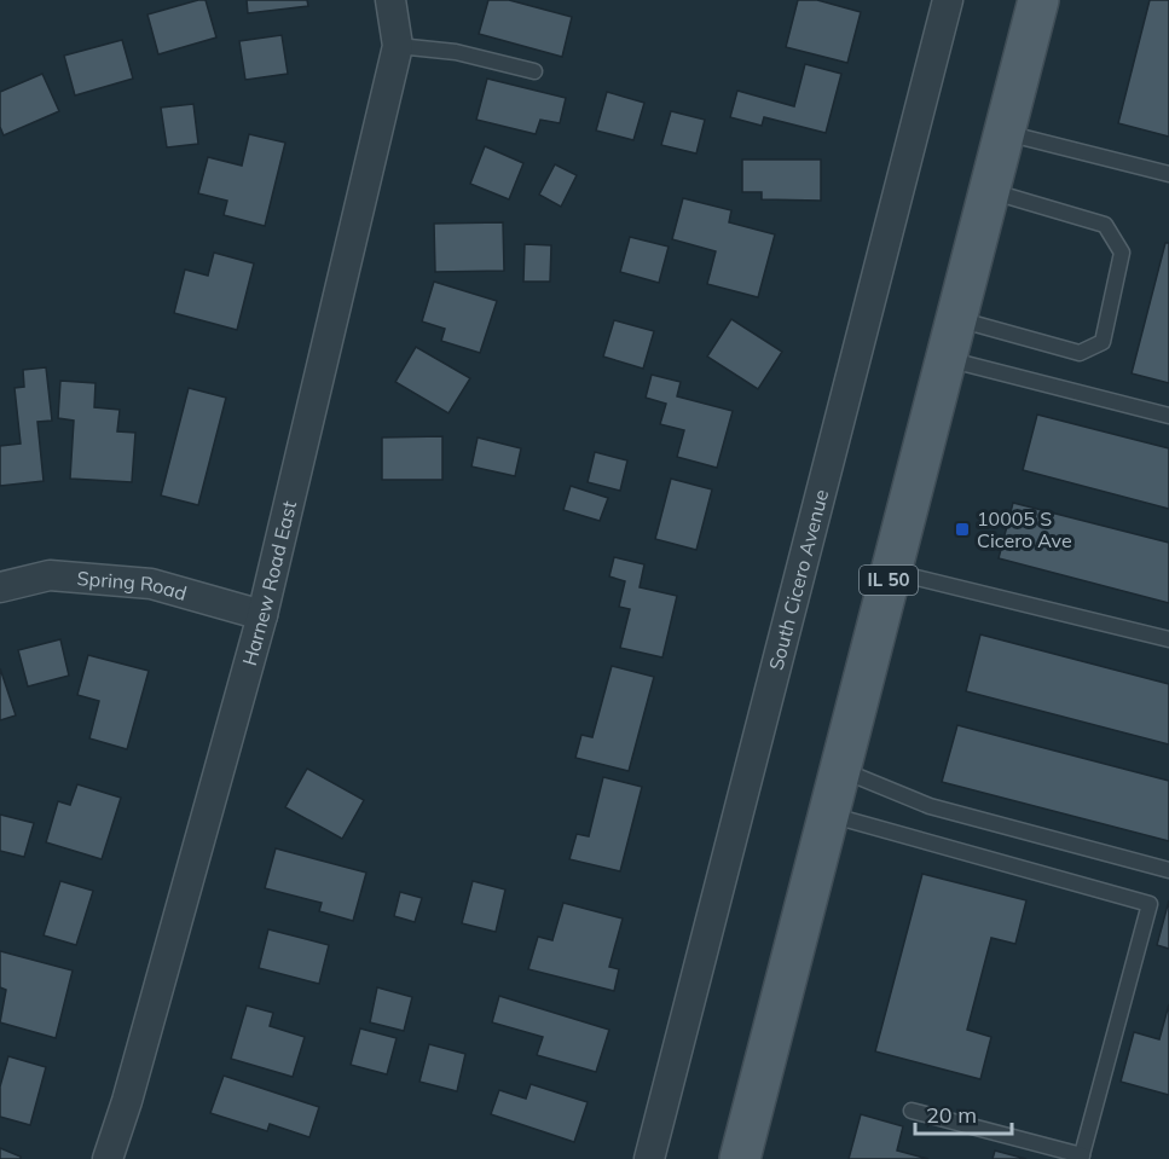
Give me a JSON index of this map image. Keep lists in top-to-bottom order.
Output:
{
  "streets": {
    "main road": ["IL 50"],
    "street": ["South Cicero Avenue", "Harnew Road East", "Spring Road"]
  },
  "crossings": [
    ["Harnew Road East", "Spring Road"]
  ],
  "places": {
    "transit": ["10005 S Cicero Ave"]
  },
  "scale_bar": "20 m"
}
